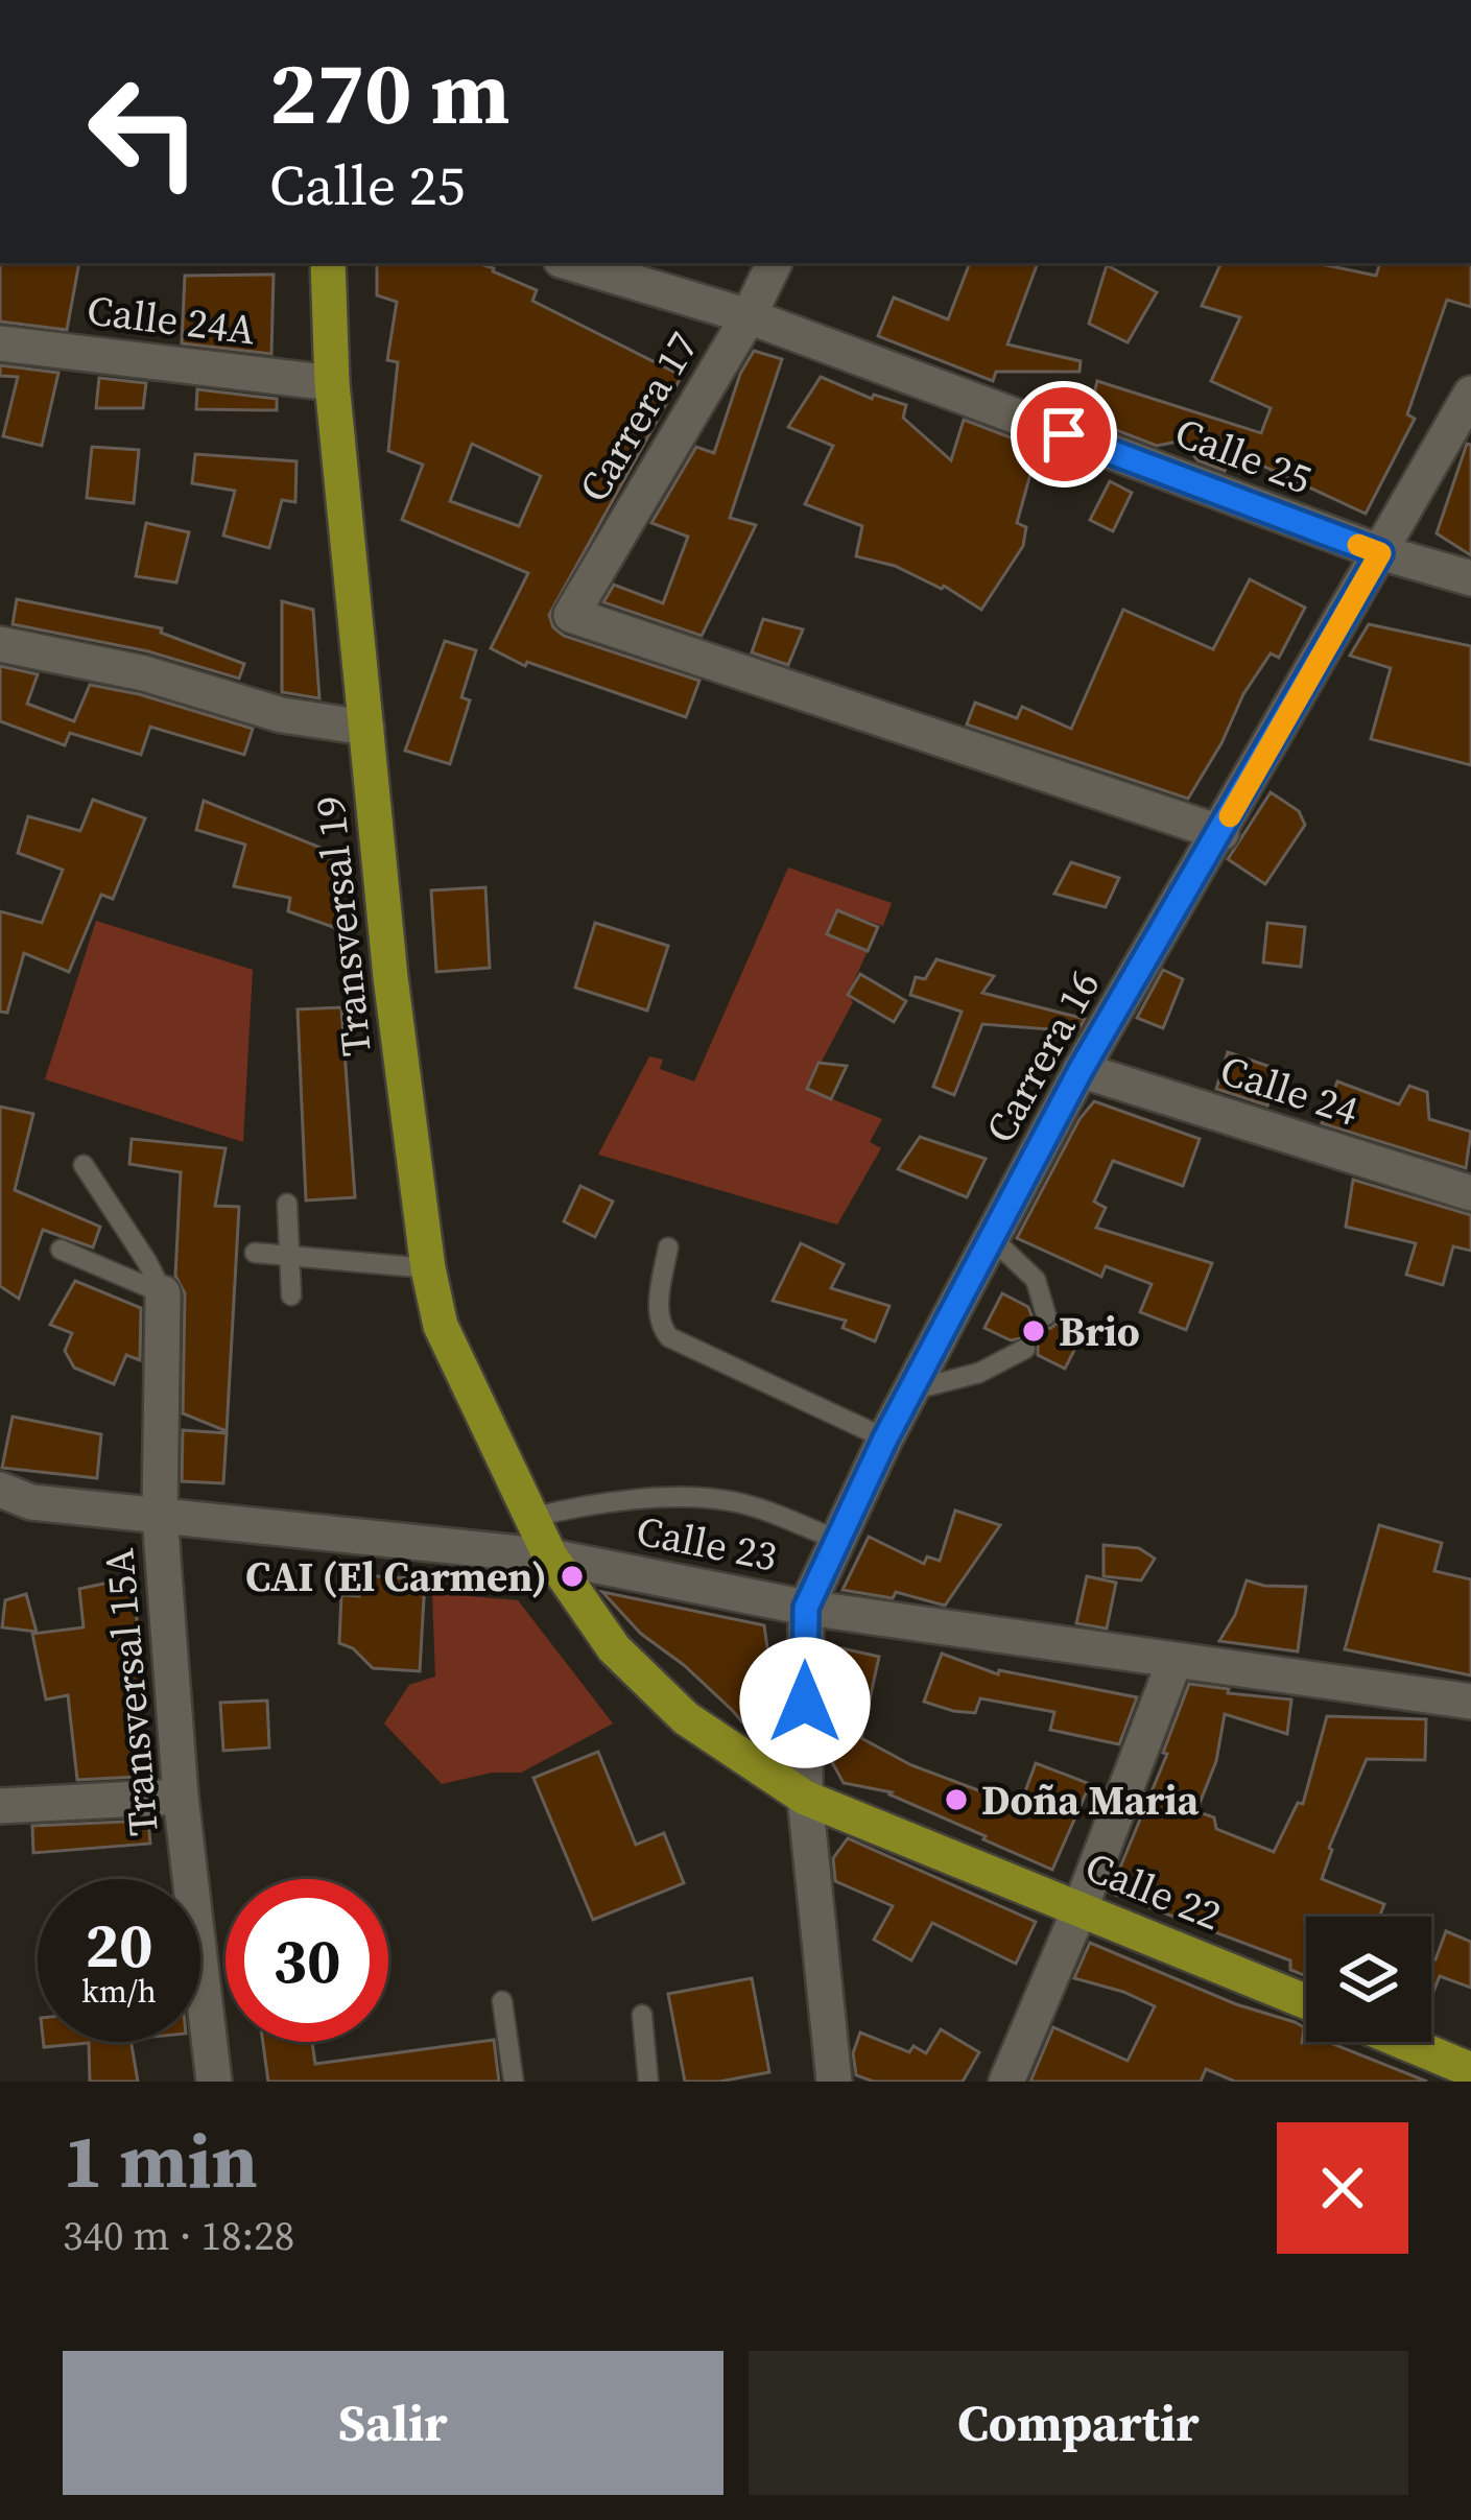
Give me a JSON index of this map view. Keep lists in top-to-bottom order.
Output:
{
  "streets": {
    "main road": ["Transversal 19", "Calle 22"],
    "street": [
      "Calle 24A",
      "Carrera 17",
      "Calle 25",
      "Carrera 16",
      "Calle 24",
      "Calle 23",
      "Transversal 15A"
    ]
  },
  "crossings": [
    ["Calle 24A", "Transversal 19"],
    ["Carrera 17", "Calle 25"],
    ["Carrera 17", "Carrera 16"],
    ["Calle 25", "Carrera 16"],
    ["Transversal 19", "Calle 23"],
    ["Transversal 19", "Calle 22"],
    ["Carrera 16", "Calle 24"],
    ["Carrera 16", "Calle 23"],
    ["Carrera 16", "Calle 22"],
    ["Calle 23", "Transversal 15A"],
    ["Calle 23", "Calle 22"]
  ],
  "places": ["Brio", "CAI (El Carmen)", "Doña Maria"],
  "page": {
    "turn": ["270 m", "Calle 25"],
    "speed": "20 km/h",
    "limit": "30",
    "heading": ["1 min", "340 m · 18:28"],
    "buttons": ["Salir", "Compartir"]
  }
}
